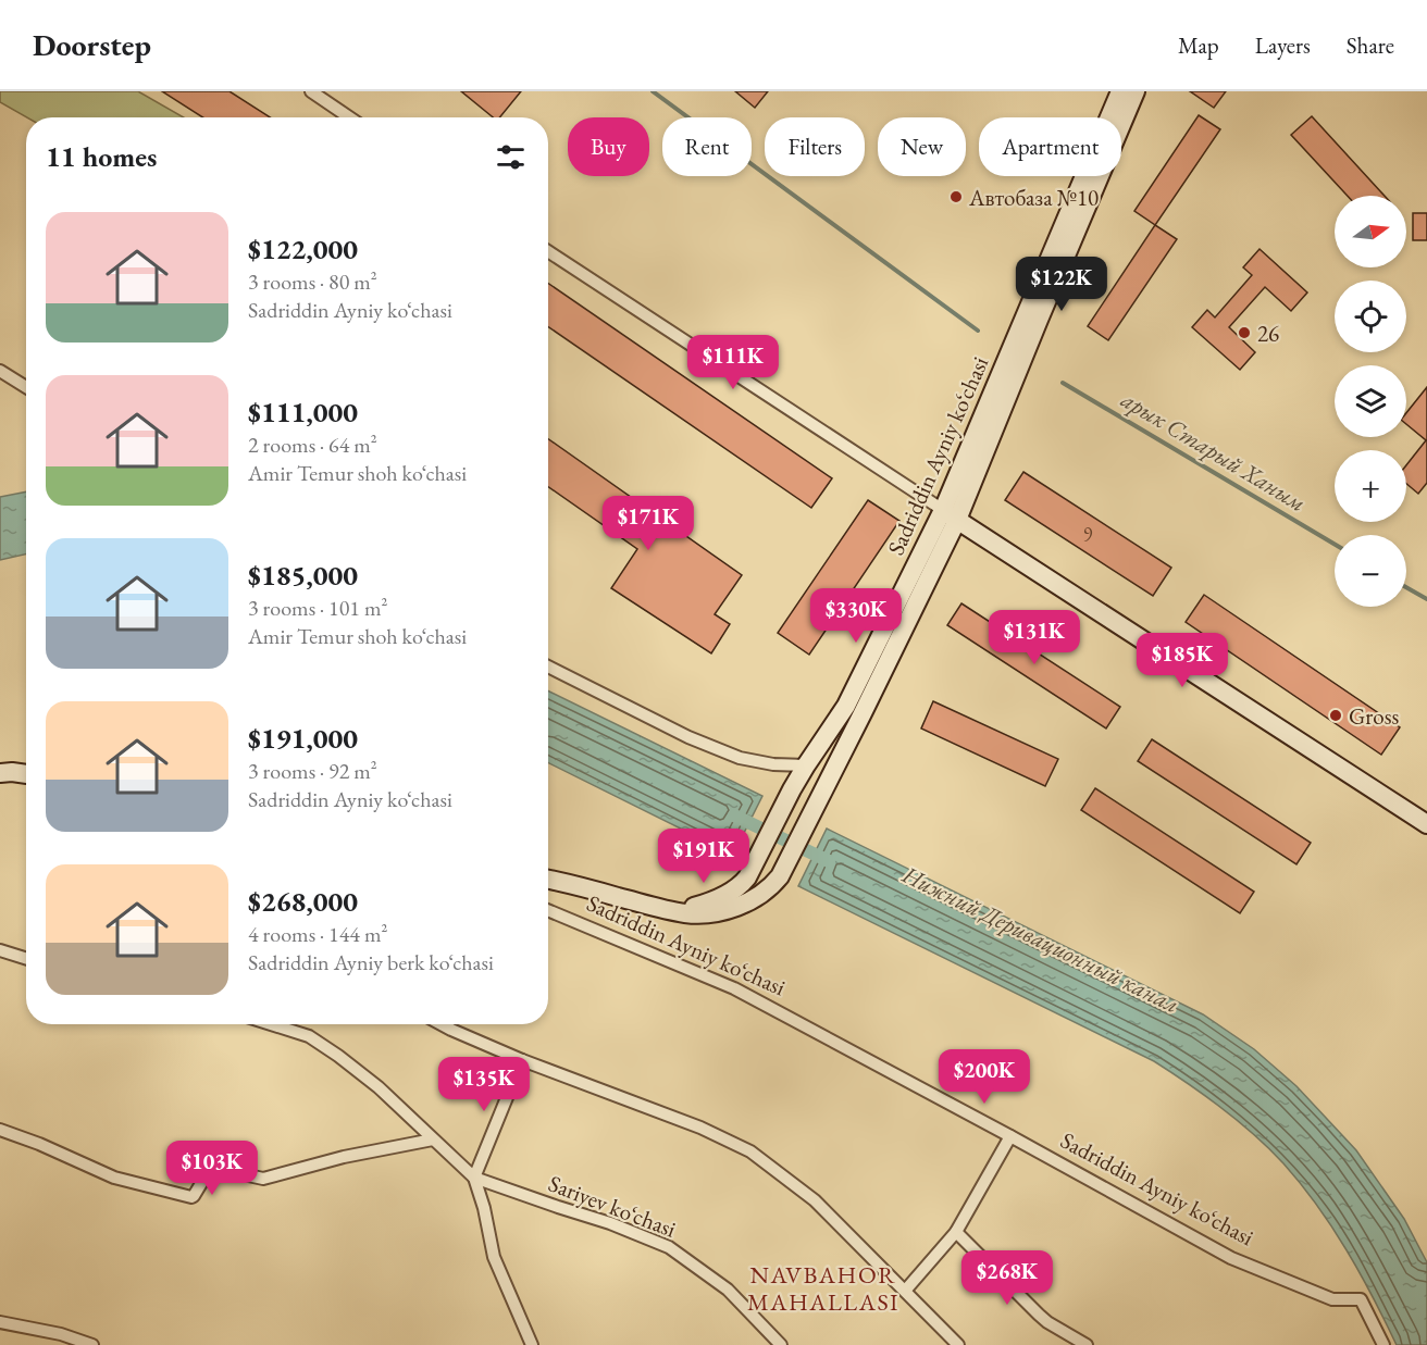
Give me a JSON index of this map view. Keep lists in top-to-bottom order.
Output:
{
  "streets": {
    "main road": ["Sadriddin Ayniy ko‘chasi"],
    "street": ["Sariyev ko‘chasi"]
  },
  "districts": ["NAVBAHOR MAHALLASI"],
  "water": ["арык Старый Ханым", "Нижний Деривационный канал"],
  "places": ["Автобаза №10", "26", "Gross"],
  "house_numbers": ["9"],
  "north": "right",
  "page": {
    "header": "Doorstep",
    "nav": ["Map", "Layers", "Share"],
    "chip": [
      "Buy",
      "Rent",
      "Filters",
      "New",
      "Apartment"
    ],
    "heading": "11 homes",
    "map_buttons": ["+", "−"],
    "list": [
      {
        "name": "$122,000",
        "note": "3 rooms · 80 m² · Sadriddin Ayniy ko‘chasi"
      },
      {
        "name": "$111,000",
        "note": "2 rooms · 64 m² · Amir Temur shoh ko‘chasi"
      },
      {
        "name": "$185,000",
        "note": "3 rooms · 101 m² · Amir Temur shoh ko‘chasi"
      },
      {
        "name": "$191,000",
        "note": "3 rooms · 92 m² · Sadriddin Ayniy ko‘chasi"
      },
      {
        "name": "$268,000",
        "note": "4 rooms · 144 m² · Sadriddin Ayniy berk ko‘chasi"
      }
    ],
    "price": [
      "$122K",
      "$111K",
      "$171K",
      "$330K",
      "$131K",
      "$185K",
      "$191K",
      "$200K",
      "$135K",
      "$103K",
      "$268K"
    ]
  }
}
